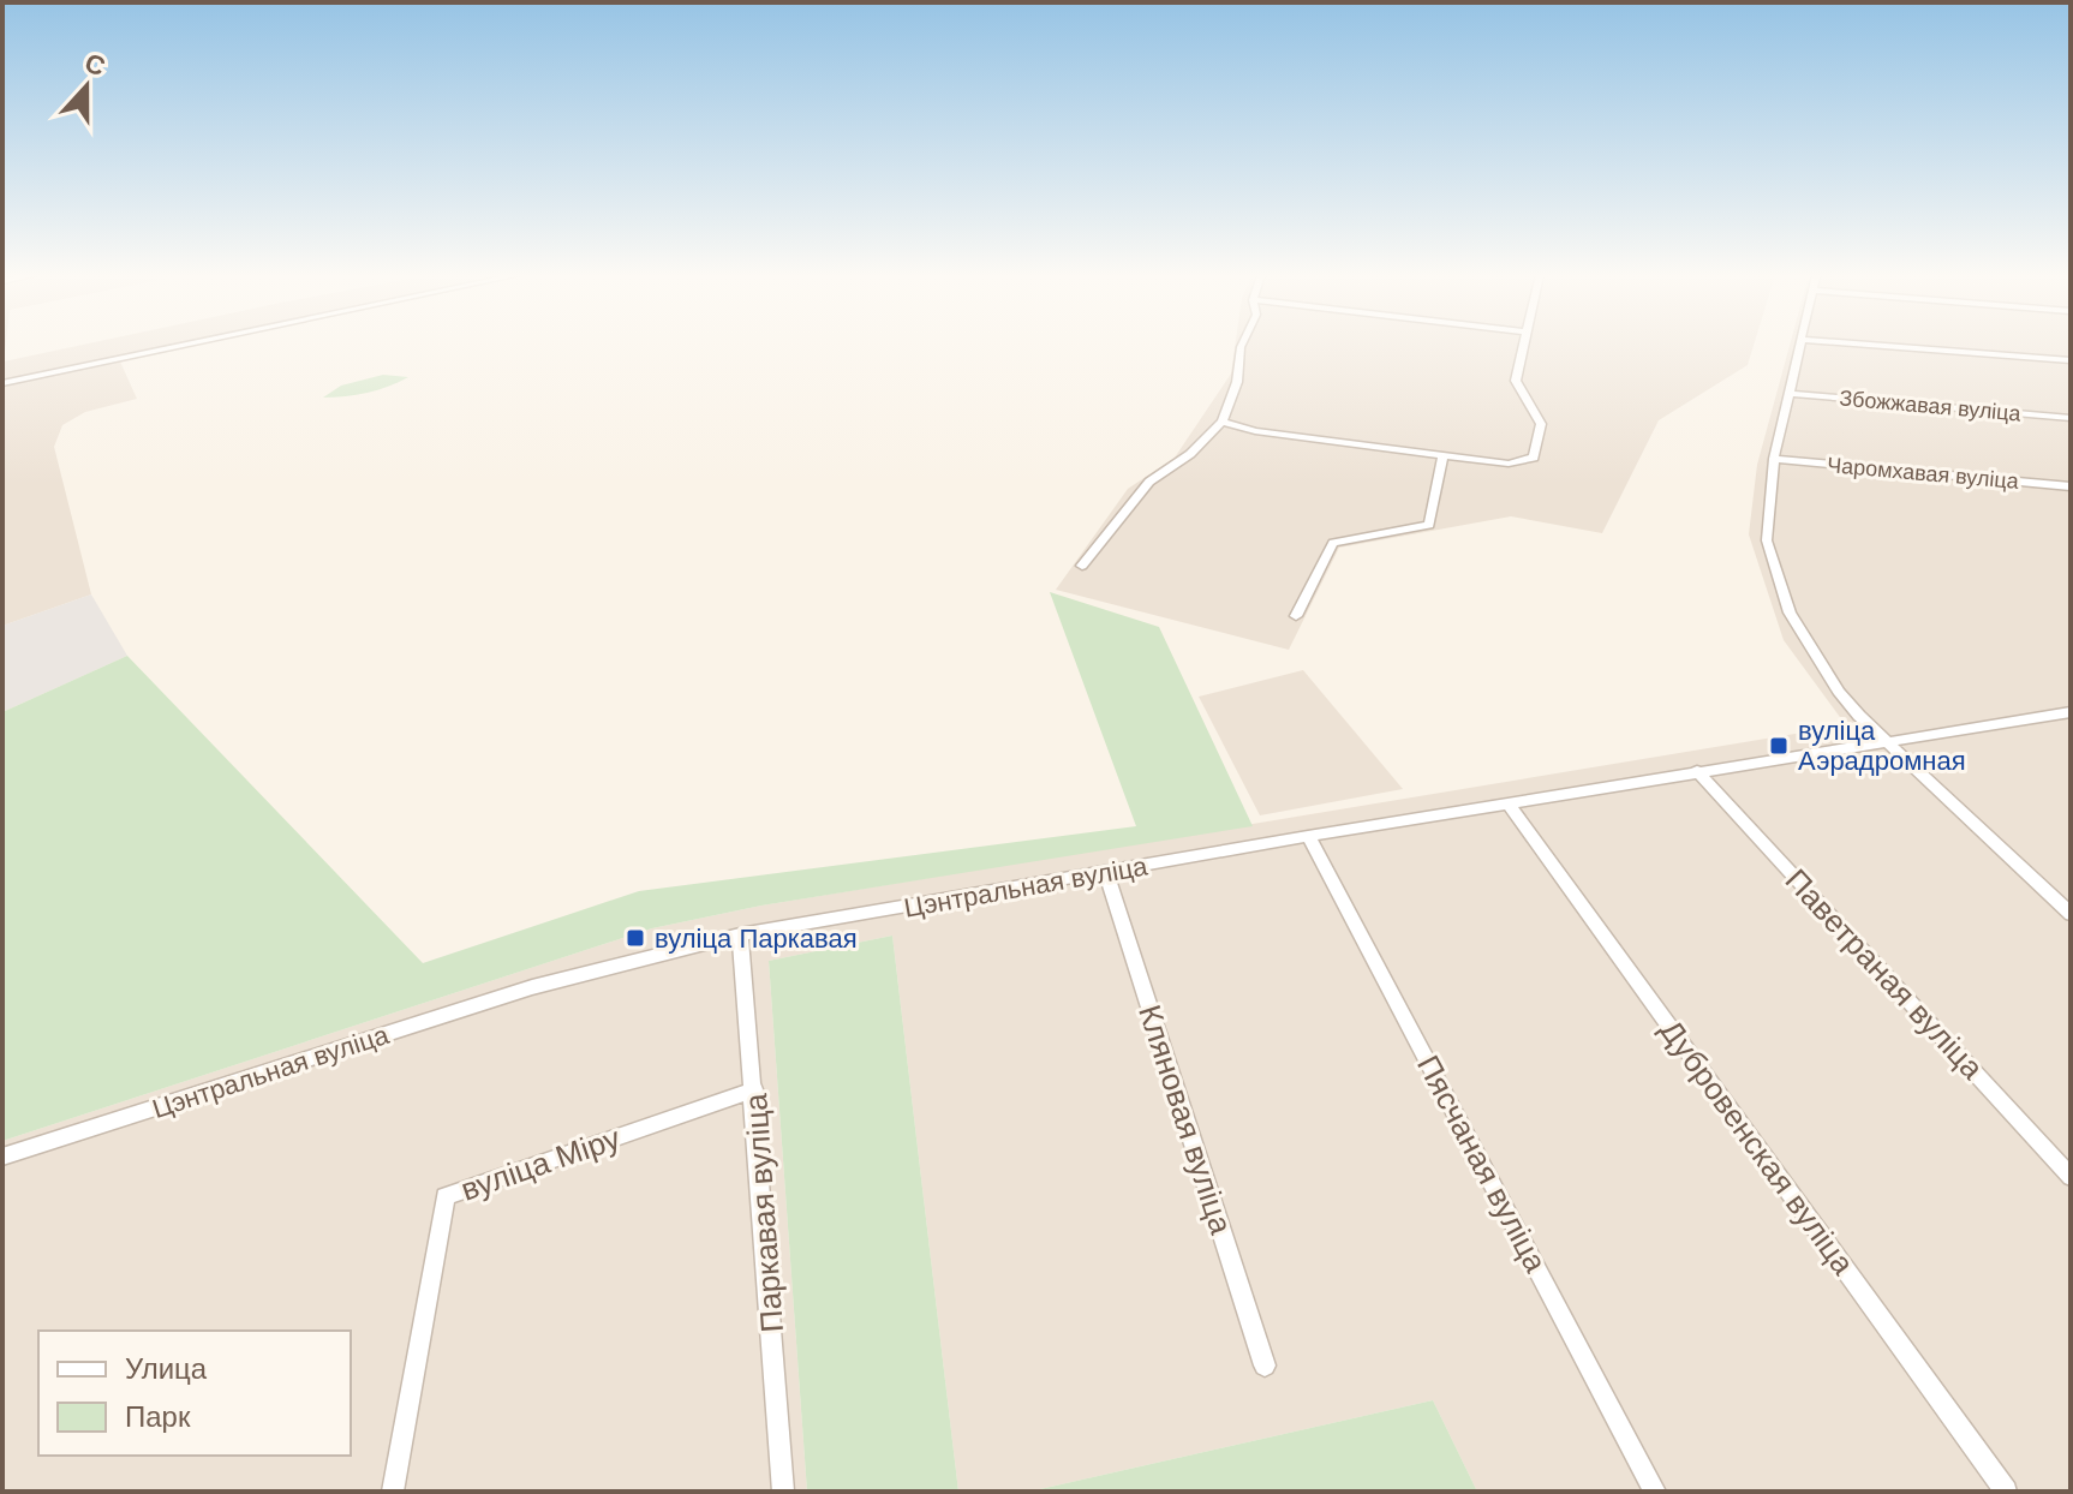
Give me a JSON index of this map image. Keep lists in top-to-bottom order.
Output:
{
  "streets": {
    "street": [
      "Збожжавая вуліца",
      "Чаромхавая вуліца",
      "Цэнтральная вуліца",
      "Паветраная вуліца",
      "Кляновая вуліца",
      "Дубровенская вуліца",
      "вуліца Міру",
      "Пясчаная вуліца",
      "Паркавая вуліца"
    ]
  },
  "crossings": [
    ["Цэнтральная вуліца", "Паветраная вуліца"],
    ["Цэнтральная вуліца", "Кляновая вуліца"],
    ["Цэнтральная вуліца", "Дубровенская вуліца"],
    ["Цэнтральная вуліца", "Пясчаная вуліца"],
    ["Цэнтральная вуліца", "Паркавая вуліца"],
    ["вуліца Міру", "Паркавая вуліца"]
  ],
  "places": {
    "transit": ["вуліца Аэрадромная", "вуліца Паркавая"]
  },
  "legend": ["Улица", "Парк"],
  "north": "top"
}
